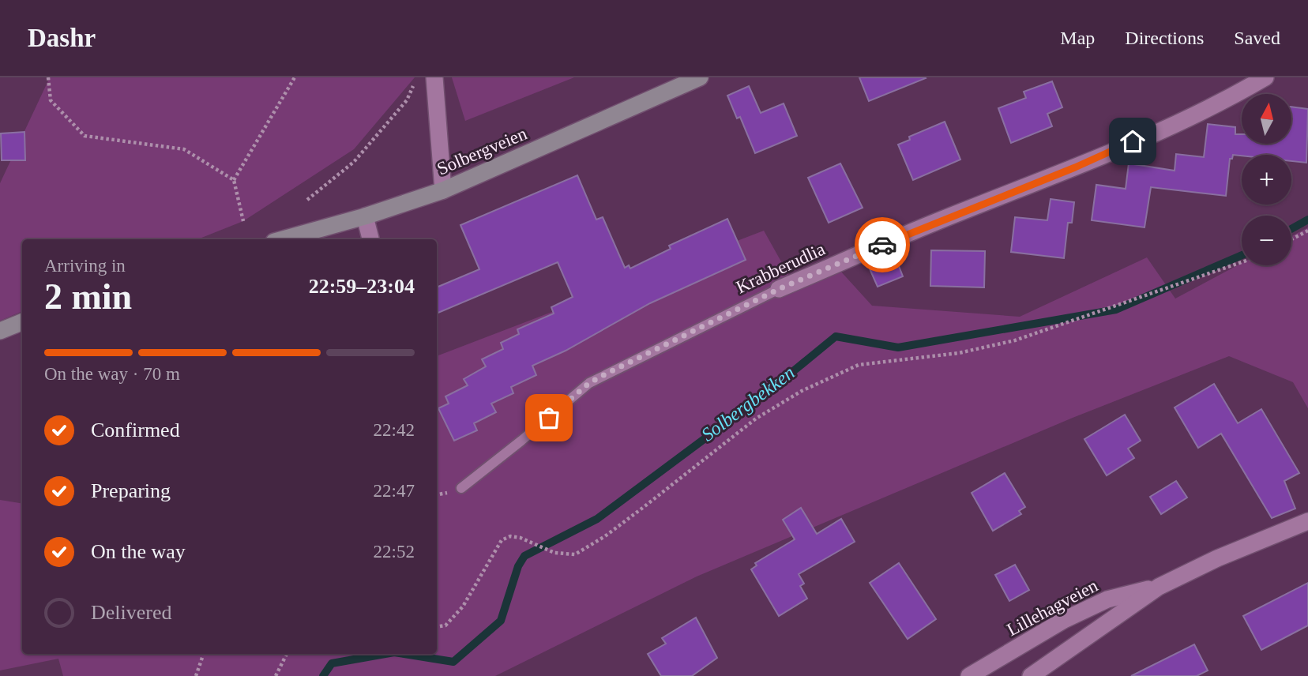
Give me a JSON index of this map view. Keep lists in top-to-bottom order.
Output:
{
  "streets": {
    "street": ["Solbergveien", "Krabberudlia", "Lillehagveien"]
  },
  "water": ["Solbergbekken"],
  "north": "top",
  "page": {
    "header": "Dashr",
    "nav": ["Map", "Directions", "Saved"],
    "map_buttons": ["+", "−"],
    "heading": ["2 min", "Arriving in", "22:59–23:04"],
    "bar": "On the way · 70 m",
    "list": [
      ["Confirmed", "22:42"],
      ["Preparing", "22:47"],
      ["On the way", "22:52"],
      "Delivered"
    ]
  }
}
